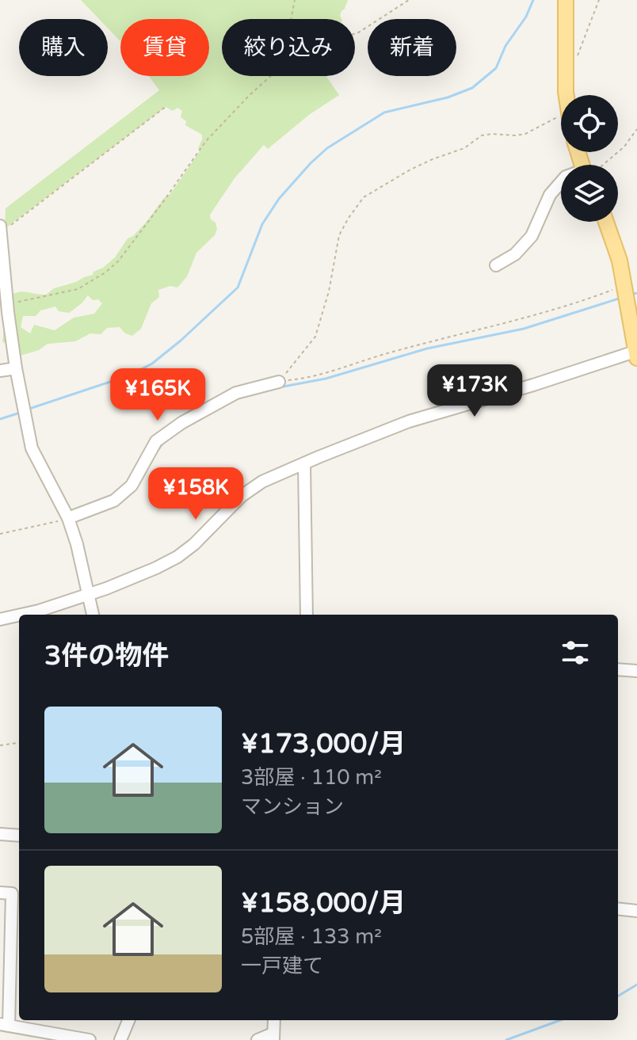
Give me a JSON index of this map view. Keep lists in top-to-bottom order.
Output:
{
  "page": {
    "chip": [
      "購入",
      "賃貸",
      "絞り込み",
      "新着"
    ],
    "price": ["¥173K", "¥165K", "¥158K"],
    "heading": "3件の物件",
    "list": [
      {
        "name": "¥173,000/月",
        "note": "3部屋 · 110 m² · マンション"
      },
      {
        "name": "¥158,000/月",
        "note": "5部屋 · 133 m² · 一戸建て"
      }
    ]
  }
}
